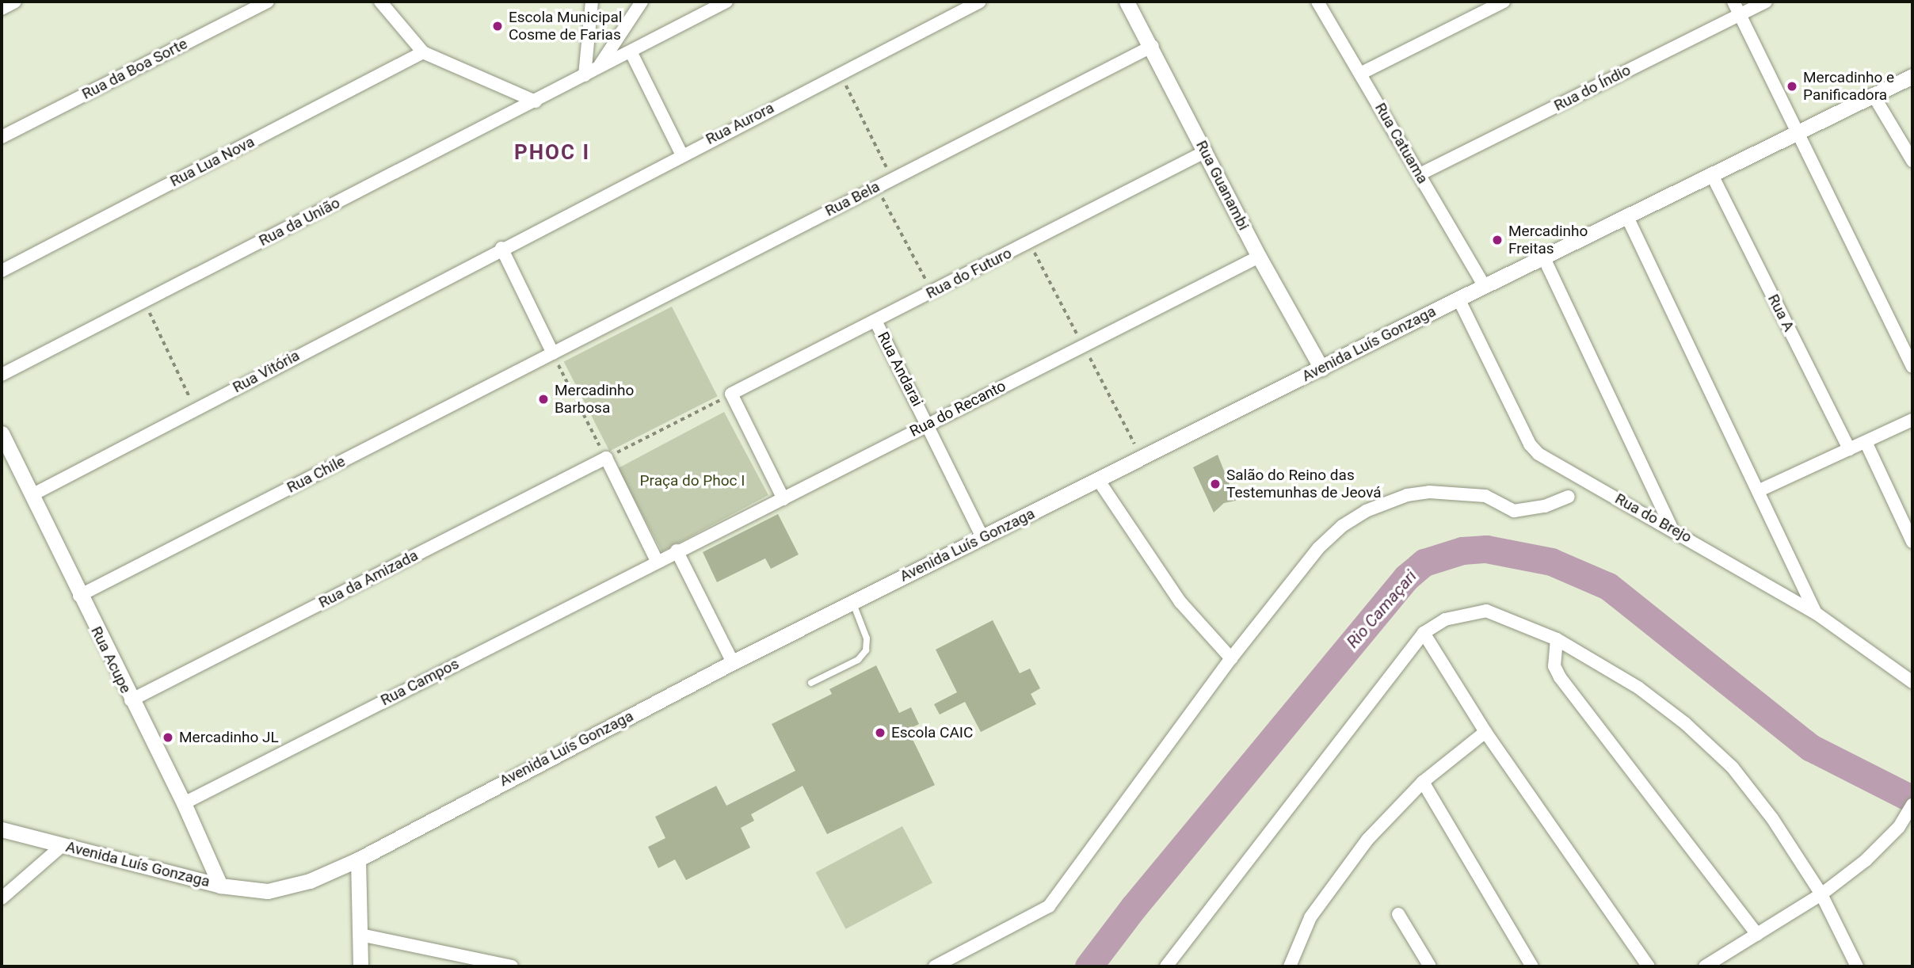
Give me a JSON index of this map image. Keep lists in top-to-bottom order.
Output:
{
  "streets": {
    "street": [
      "Rua da Boa Sorte",
      "Rua do Índio",
      "Rua Aurora",
      "Rua Catuama",
      "Rua Lua Nova",
      "Rua Guanambi",
      "Rua Bela",
      "Rua da União",
      "Rua do Futuro",
      "Rua A",
      "Avenida Luís Gonzaga",
      "Rua Andarai",
      "Rua Vitória",
      "Rua do Recanto",
      "Rua Chile",
      "Rua do Brejo",
      "Rua da Amizada",
      "Rua Acupe",
      "Rua Campos"
    ]
  },
  "crossings": [
    ["Rua do Índio", "Rua Catuama"],
    ["Rua Aurora", "Rua Vitória"],
    ["Rua Catuama", "Avenida Luís Gonzaga"],
    ["Rua Guanambi", "Rua Bela"],
    ["Rua Guanambi", "Rua do Futuro"],
    ["Rua Guanambi", "Avenida Luís Gonzaga"],
    ["Rua Guanambi", "Rua do Recanto"],
    ["Rua Bela", "Rua Chile"],
    ["Rua do Futuro", "Rua Andarai"],
    ["Rua A", "Avenida Luís Gonzaga"],
    ["Avenida Luís Gonzaga", "Rua Andarai"],
    ["Avenida Luís Gonzaga", "Rua do Brejo"],
    ["Avenida Luís Gonzaga", "Rua Acupe"],
    ["Rua Andarai", "Rua do Recanto"],
    ["Rua Vitória", "Rua Acupe"],
    ["Rua do Recanto", "Rua Campos"],
    ["Rua Chile", "Rua Acupe"],
    ["Rua da Amizada", "Rua Acupe"],
    ["Rua Acupe", "Rua Campos"]
  ],
  "districts": ["PHOC I"],
  "water": ["Rio Camaçari"],
  "parks": ["Praça do Phoc I"],
  "places": [
    "Escola Municipal Cosme de Farias",
    "Mercadinho e Panificadora",
    "Mercadinho Freitas",
    "Mercadinho Barbosa",
    "Salão do Reino das Testemunhas de Jeová",
    "Escola CAIC",
    "Mercadinho JL"
  ]
}
